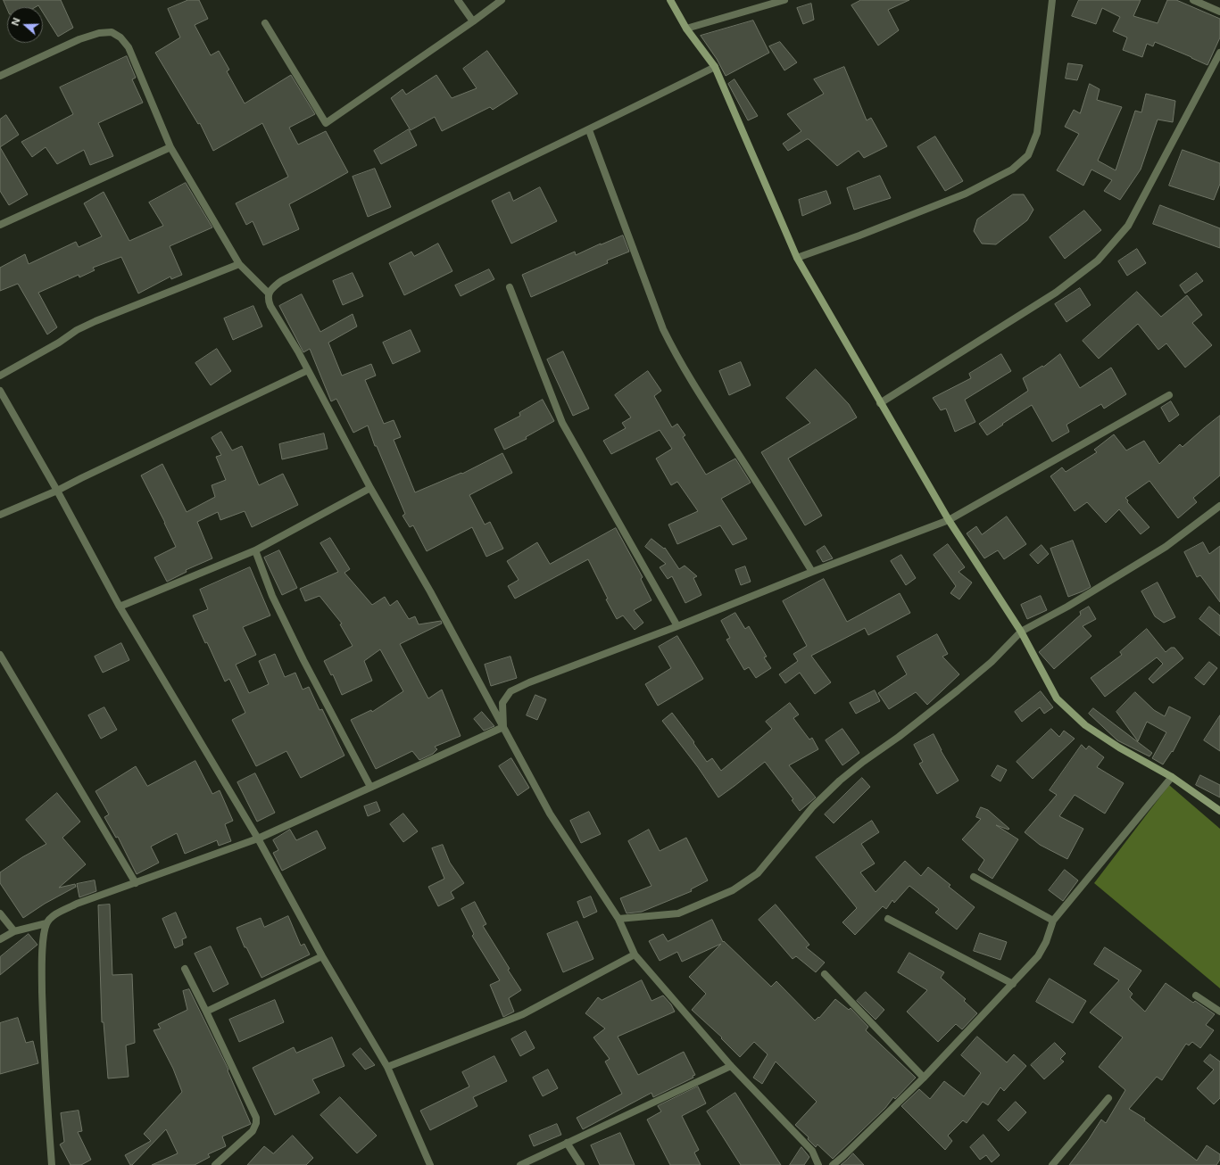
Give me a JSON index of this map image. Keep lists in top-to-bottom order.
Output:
{
  "north": "left"
}
